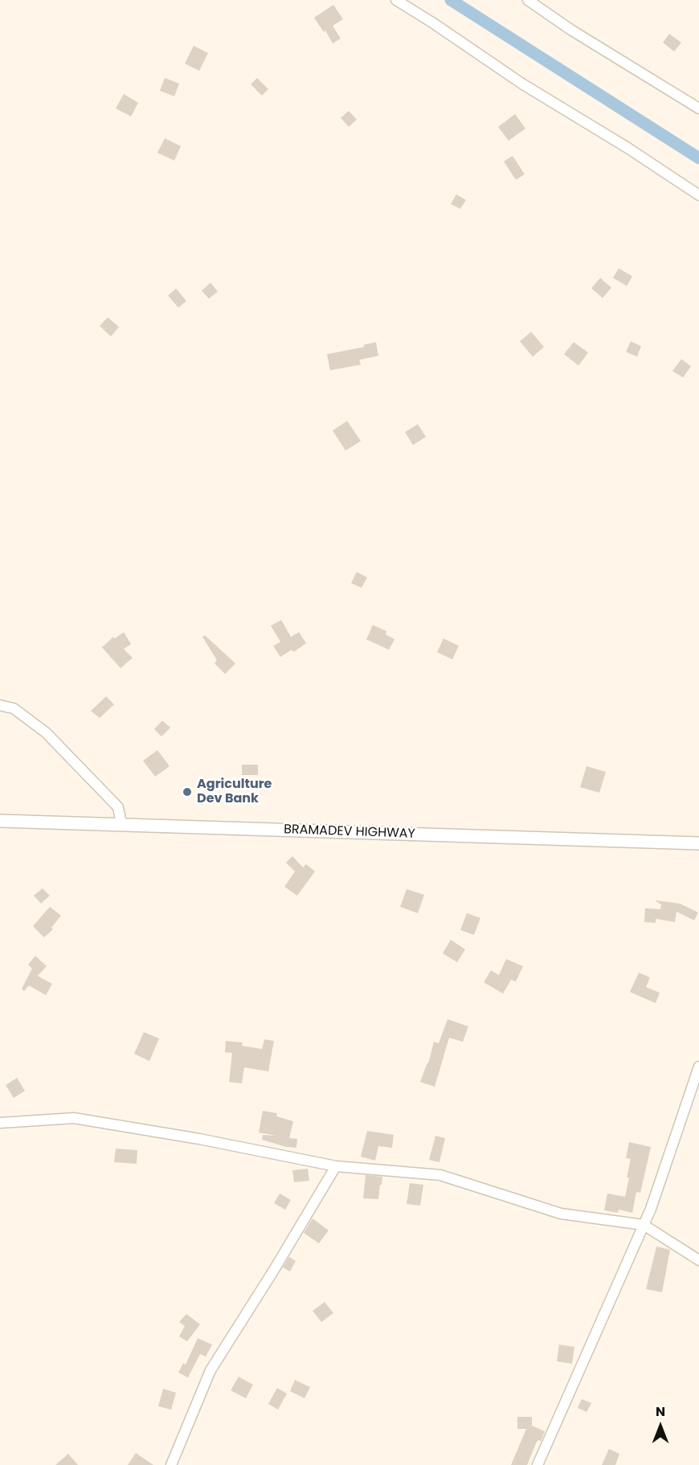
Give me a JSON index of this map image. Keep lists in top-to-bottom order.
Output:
{
  "streets": {
    "street": ["BRAMADEV HIGHWAY"]
  },
  "places": ["Agriculture Dev Bank"],
  "north": "top"
}
